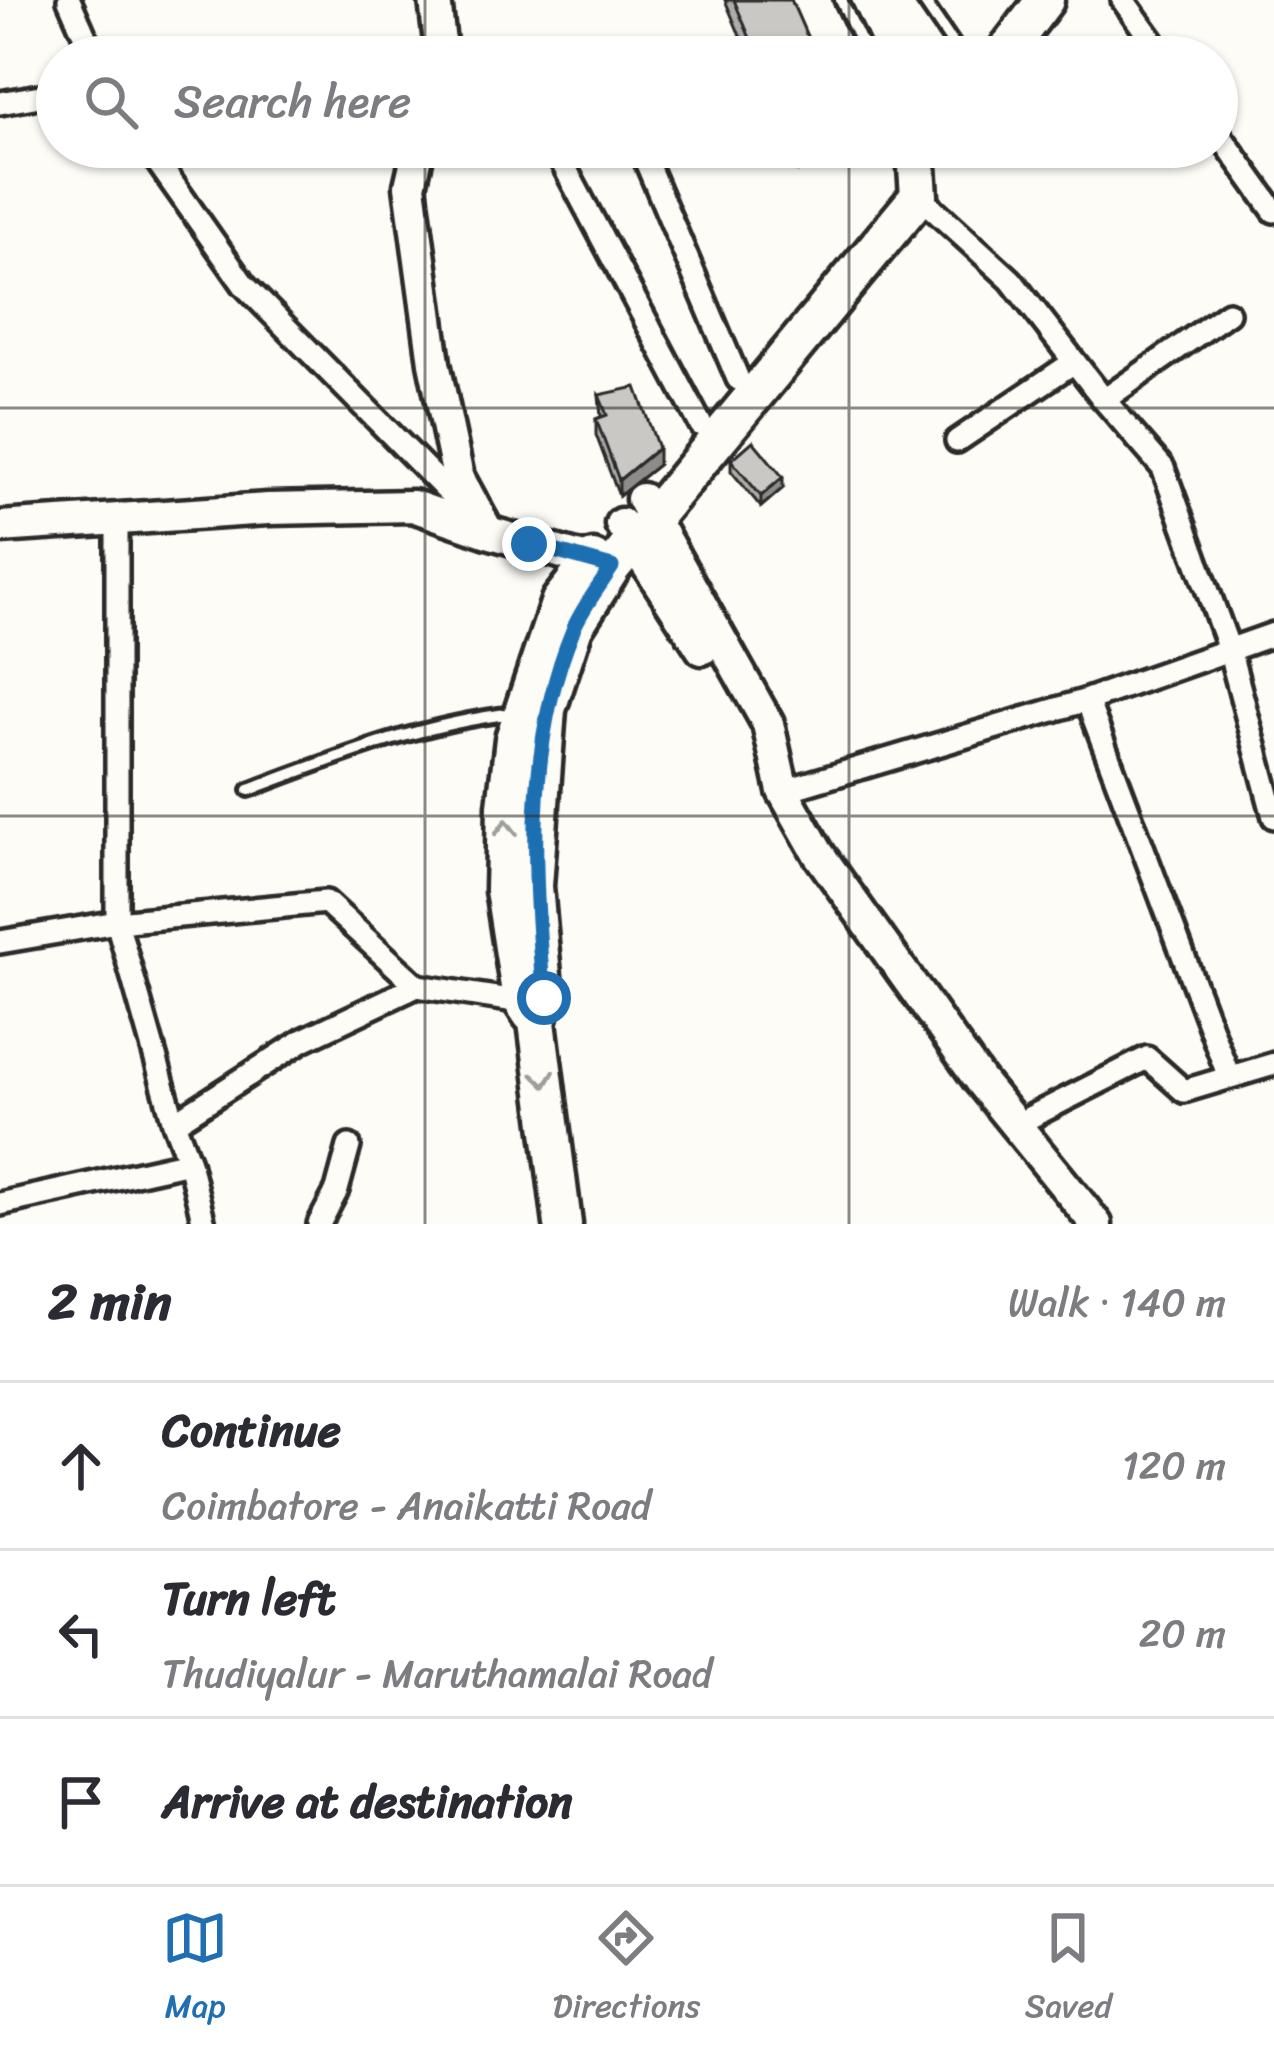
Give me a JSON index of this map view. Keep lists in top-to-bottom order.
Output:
{
  "page": {
    "search": "Search here",
    "heading": ["2 min", "Walk · 140 m"],
    "list": [
      ["Continue", "Coimbatore - Anaikatti Road", "120 m"],
      ["Turn left", "Thudiyalur - Maruthamalai Road", "20 m"],
      "Arrive at destination"
    ],
    "nav": ["Map", "Directions", "Saved"]
  }
}
